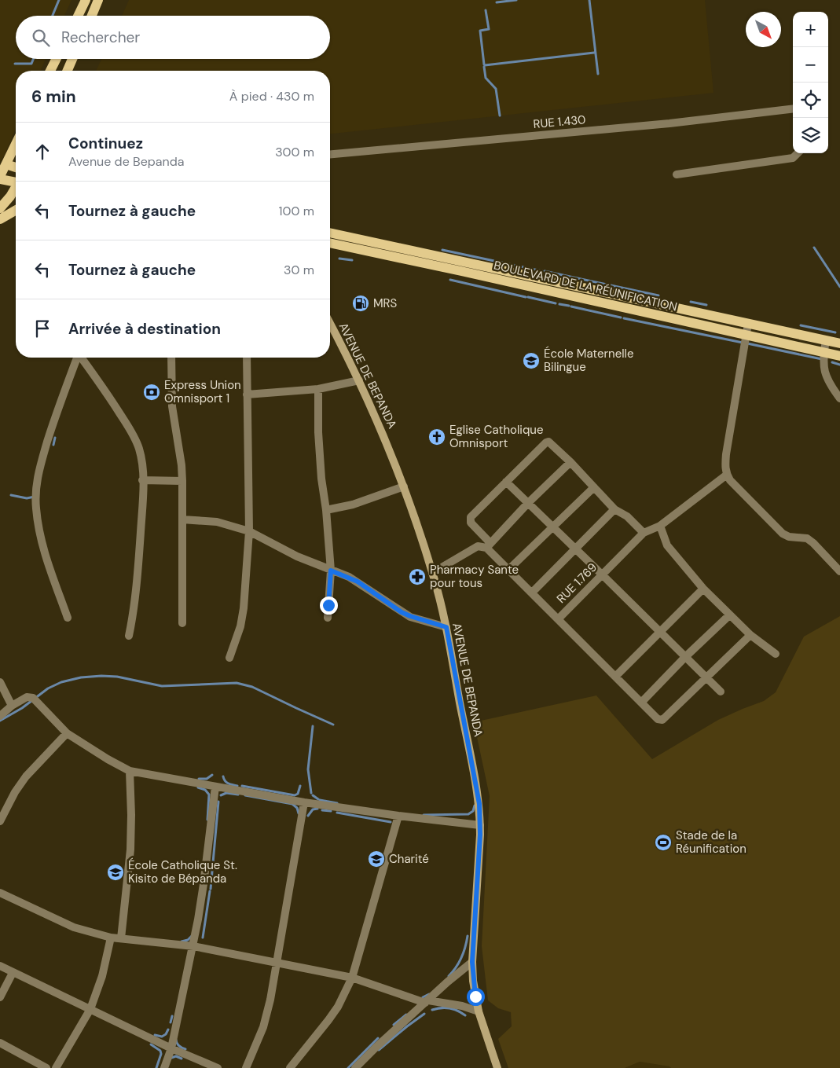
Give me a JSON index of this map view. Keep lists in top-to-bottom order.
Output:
{
  "streets": {
    "main road": ["BOULEVARD DE LA RÉUNIFICATION", "AVENUE DE BEPANDA"],
    "street": ["RUE 1.430", "RUE 1.769"]
  },
  "places": {
    "fuel station": ["MRS"],
    "school or university": ["École Maternelle Bilingue", "Charité", "École Catholique St. Kisito de Bépanda"],
    "bank": ["Express Union Omnisport 1"],
    "church": ["Eglise Catholique Omnisport"],
    "pharmacy": ["Pharmacy Sante pour tous"],
    "sports": ["Stade de la Réunification"]
  },
  "north": "bottom right",
  "page": {
    "map_buttons": ["+", "−"],
    "search": "Rechercher",
    "heading": ["6 min", "À pied · 430 m"],
    "list": [
      ["Continuez", "Avenue de Bepanda", "300 m"],
      ["Tournez à gauche", "100 m"],
      ["Tournez à gauche", "30 m"],
      "Arrivée à destination"
    ]
  }
}
